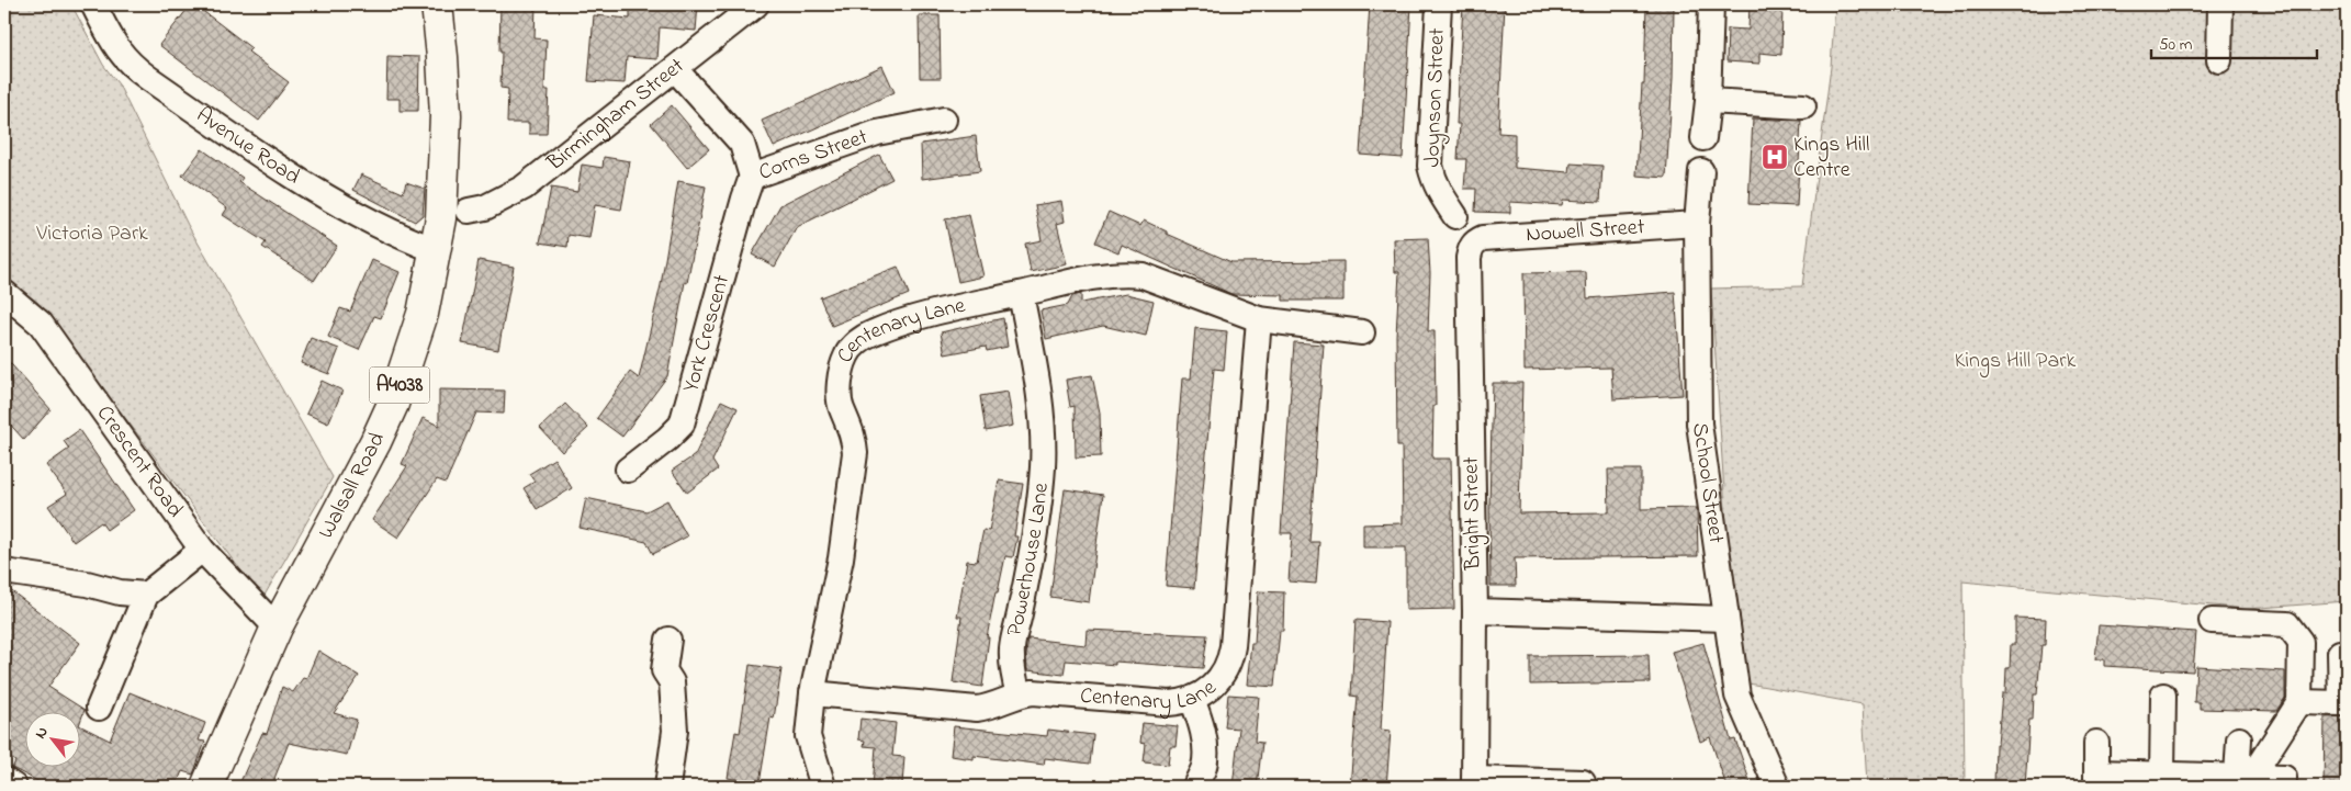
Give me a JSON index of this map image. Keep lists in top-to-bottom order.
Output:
{
  "streets": {
    "main road": ["A4038", "Walsall Road"],
    "street": [
      "Joynson Street",
      "Birmingham Street",
      "Avenue Road",
      "Corns Street",
      "Nowell Street",
      "York Crescent",
      "Centenary Lane",
      "Crescent Road",
      "School Street",
      "Bright Street",
      "Powerhouse Lane"
    ]
  },
  "crossings": [
    ["Birmingham Street", "Corns Street"],
    ["Avenue Road", "Walsall Road"],
    ["Corns Street", "York Crescent"],
    ["Nowell Street", "School Street"],
    ["Nowell Street", "Bright Street"],
    ["Centenary Lane", "Powerhouse Lane"],
    ["Crescent Road", "Walsall Road"]
  ],
  "parks": ["Victoria Park", "Kings Hill Park"],
  "places": {
    "hospital": ["Kings Hill Centre"]
  },
  "scale_bar": "50 m",
  "north": "top left"
}
